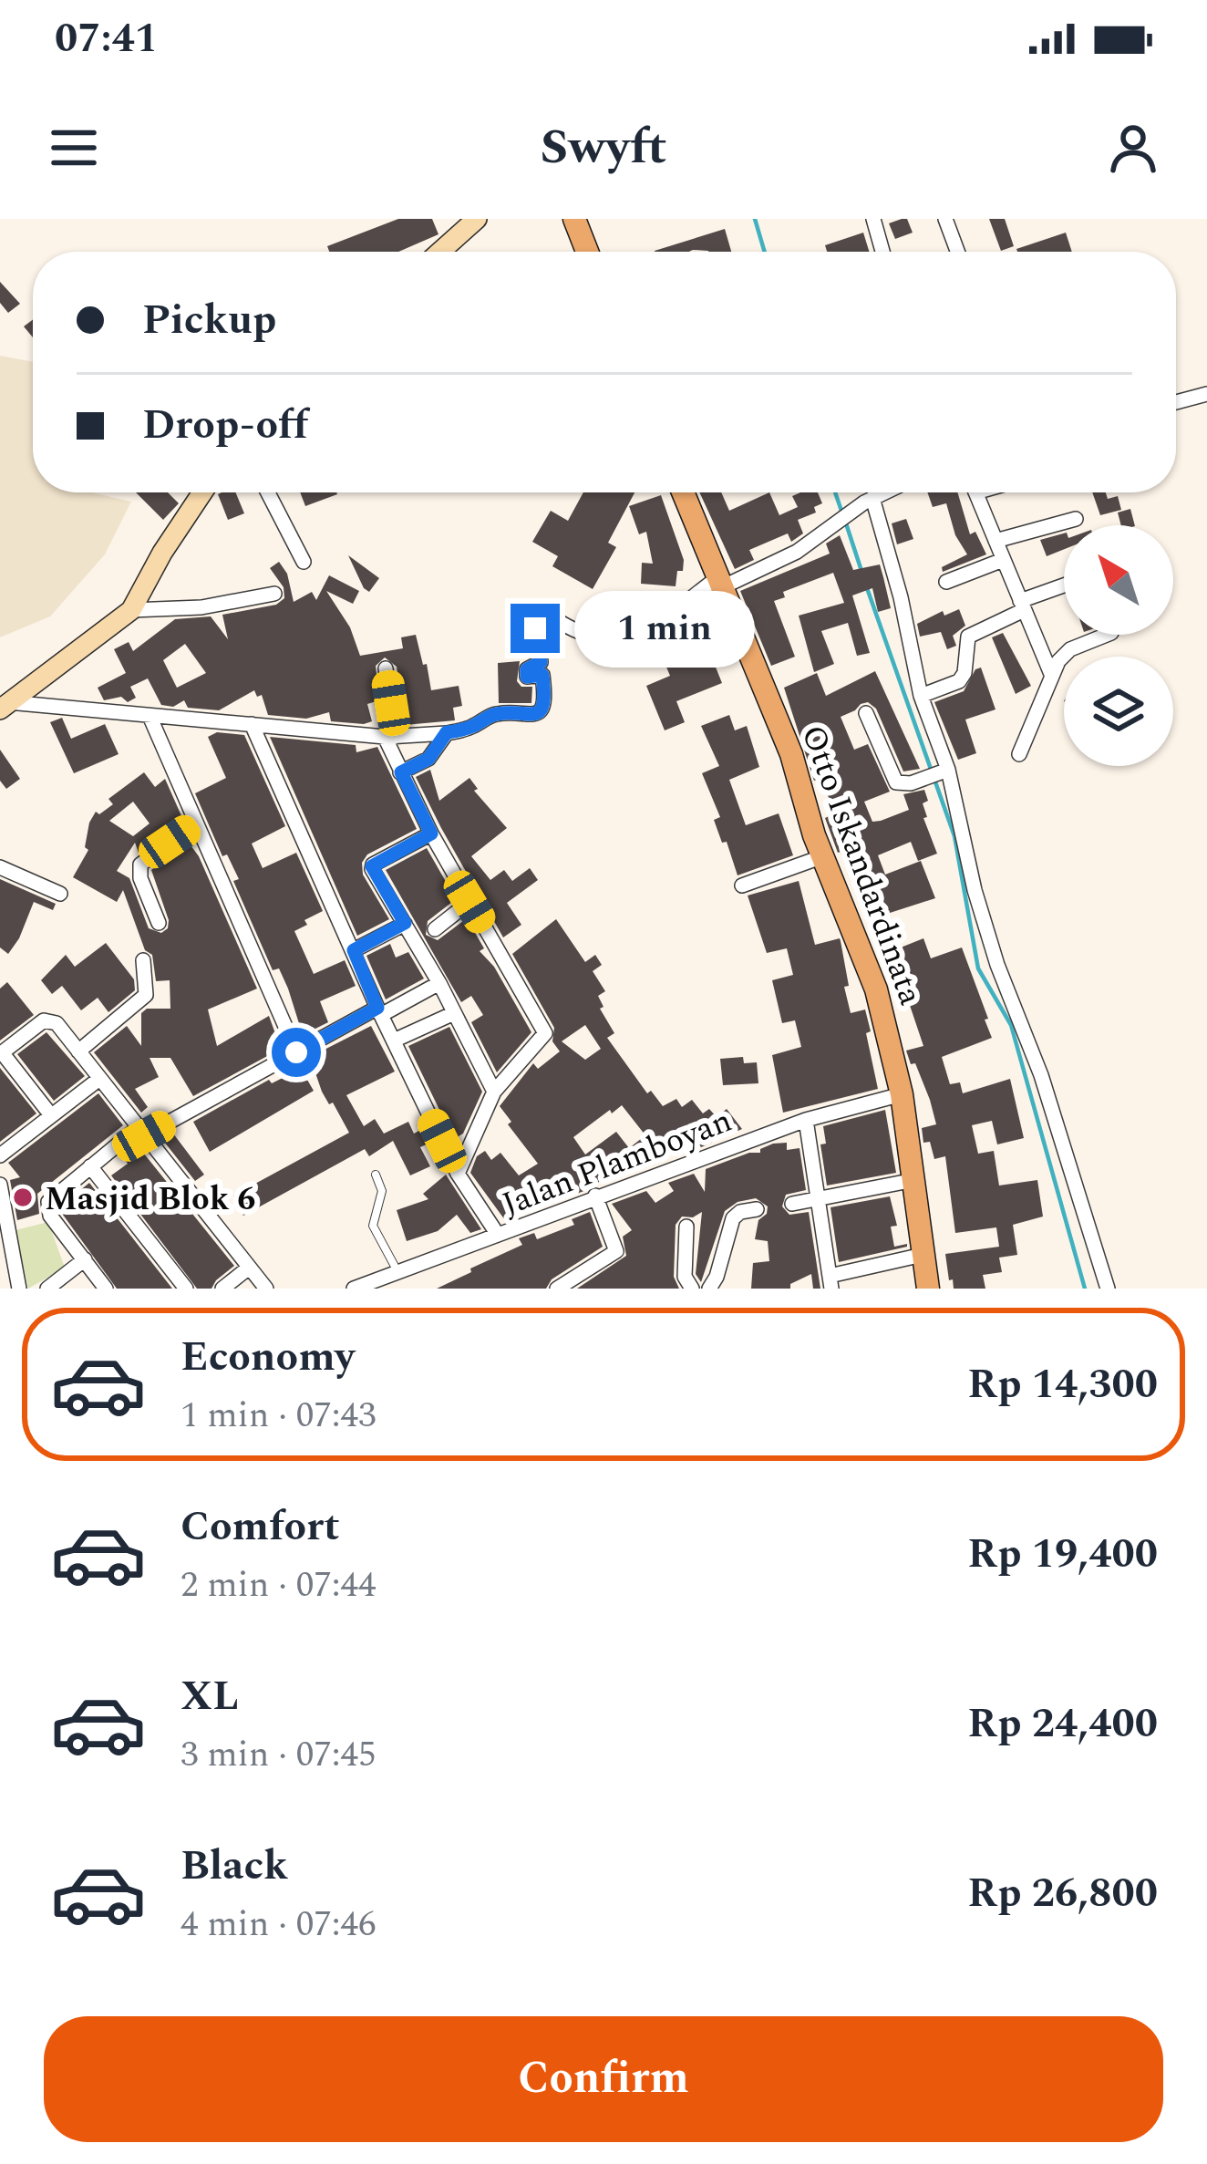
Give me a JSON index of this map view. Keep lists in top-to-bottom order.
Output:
{
  "streets": {
    "main road": ["Otto Iskandardinata"],
    "street": ["Jalan Plamboyan"]
  },
  "crossings": [
    ["Otto Iskandardinata", "Jalan Plamboyan"]
  ],
  "places": ["Masjid Blok 6"],
  "north": "top left",
  "page": {
    "status": "07:41",
    "header": "Swyft",
    "banner": ["Pickup", "Drop-off"],
    "bubble": "1 min",
    "list": [
      {
        "name": "Economy",
        "note": "1 min · 07:43",
        "value": "Rp 14,300"
      },
      {
        "name": "Comfort",
        "note": "2 min · 07:44",
        "value": "Rp 19,400"
      },
      {
        "name": "XL",
        "note": "3 min · 07:45",
        "value": "Rp 24,400"
      },
      {
        "name": "Black",
        "note": "4 min · 07:46",
        "value": "Rp 26,800"
      }
    ],
    "buttons": "Confirm"
  }
}
